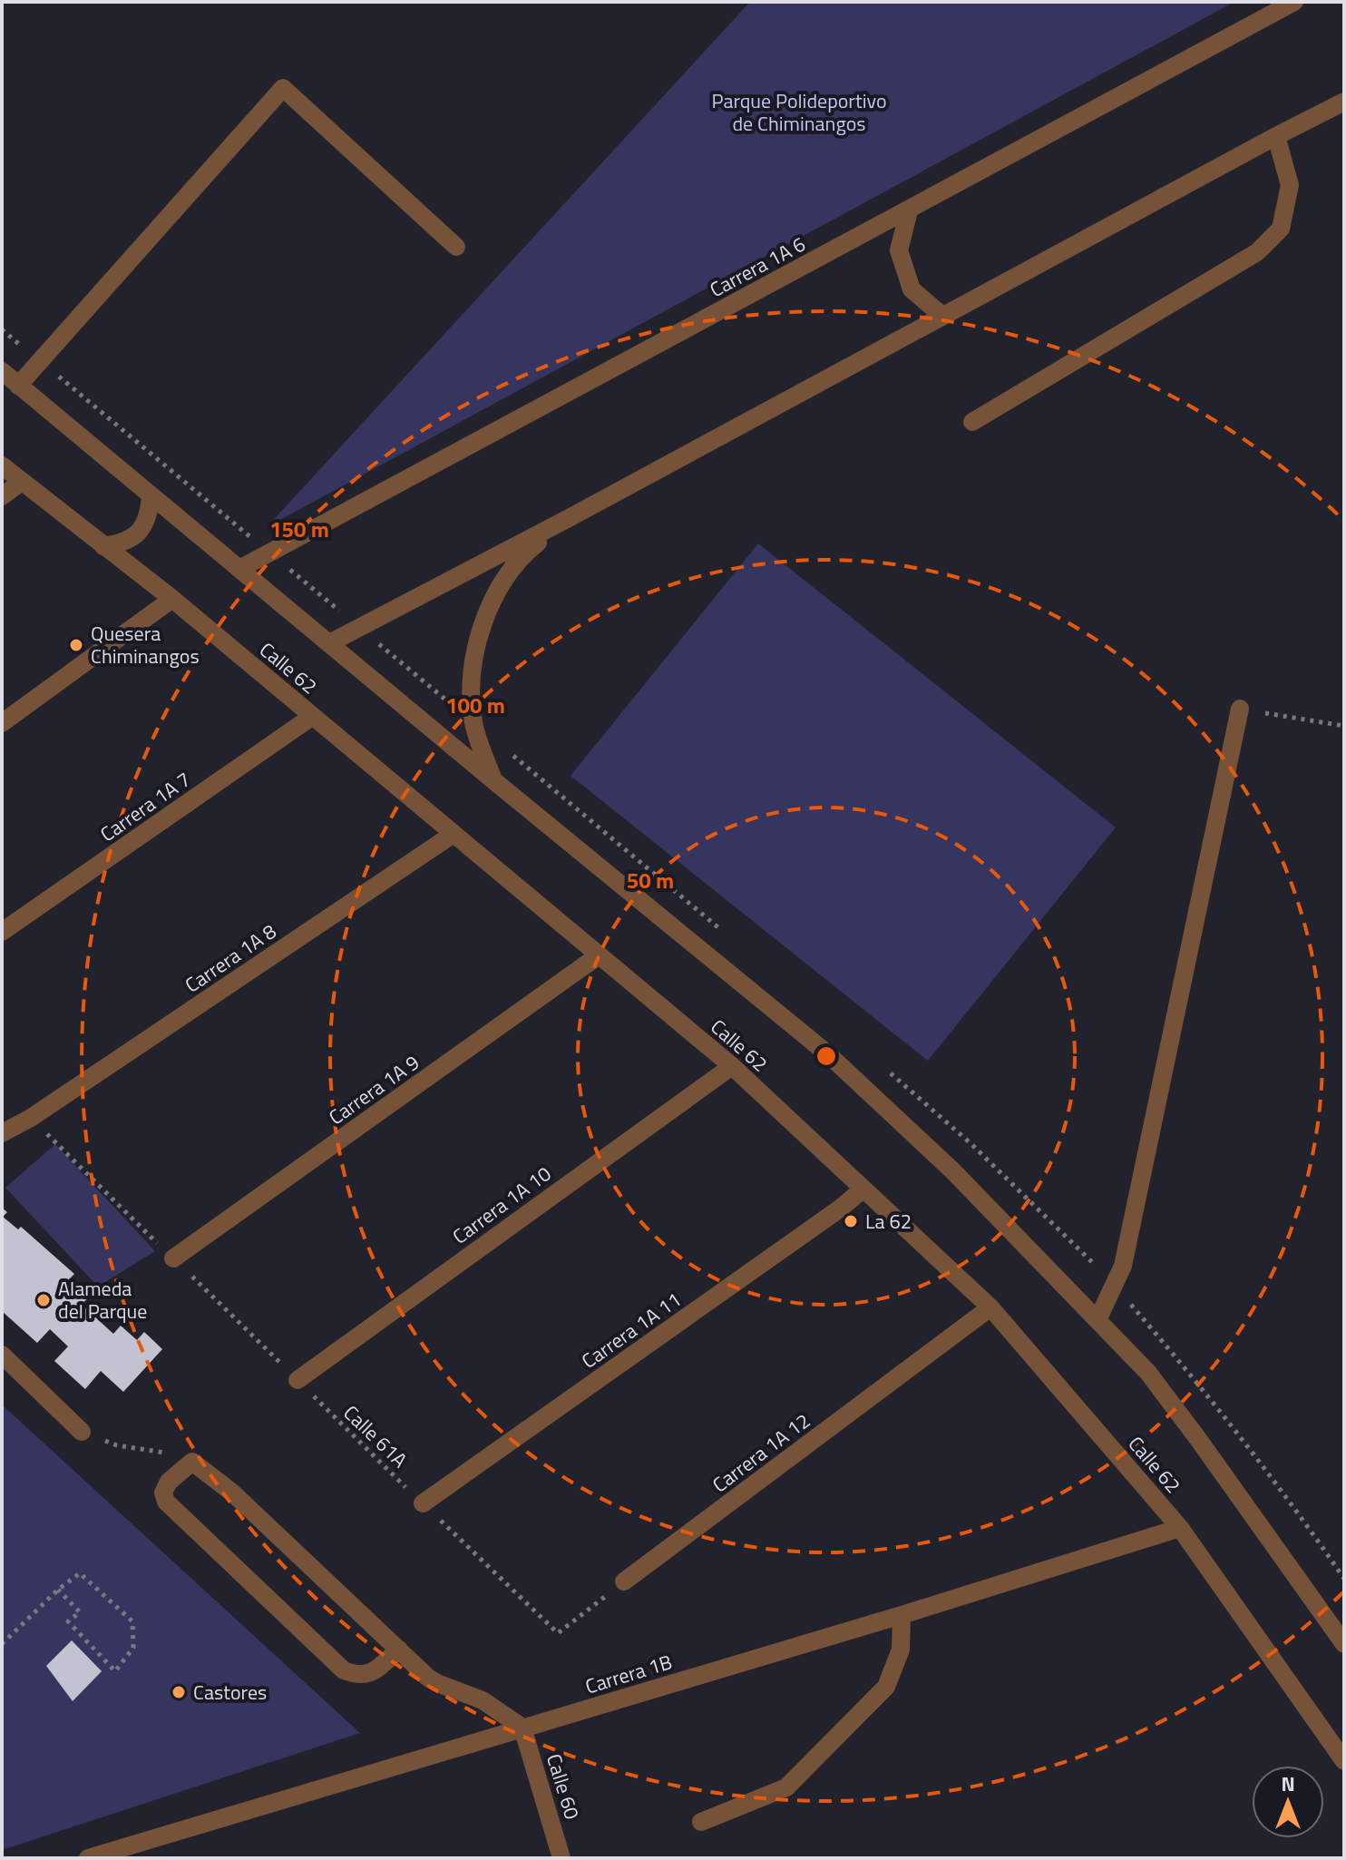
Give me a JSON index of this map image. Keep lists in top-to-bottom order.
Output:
{
  "streets": {
    "street": [
      "Carrera 1A 6",
      "Calle 62",
      "Carrera 1A 7",
      "Carrera 1A 8",
      "Carrera 1A 9",
      "Carrera 1A 10",
      "Carrera 1A 11",
      "Carrera 1A 12",
      "Carrera 1B",
      "Calle 60"
    ],
    "path": ["Calle 61A"]
  },
  "crossings": [
    ["Calle 62", "Carrera 1A 7"],
    ["Calle 62", "Carrera 1A 8"],
    ["Calle 62", "Carrera 1A 9"],
    ["Calle 62", "Carrera 1A 10"],
    ["Calle 62", "Carrera 1A 11"],
    ["Calle 62", "Carrera 1A 12"],
    ["Calle 62", "Carrera 1B"],
    ["Carrera 1A 8", "Calle 61A"],
    ["Carrera 1A 9", "Calle 61A"],
    ["Carrera 1A 10", "Calle 61A"],
    ["Carrera 1A 11", "Calle 61A"],
    ["Calle 61A", "Carrera 1A 12"],
    ["Carrera 1B", "Calle 60"]
  ],
  "parks": ["Parque Polideportivo de Chiminangos"],
  "places": [
    "Quesera Chiminangos",
    "La 62",
    "Alameda del Parque",
    "Castores"
  ],
  "north": "top",
  "rings": ["150 m", "100 m", "50 m"]
}
